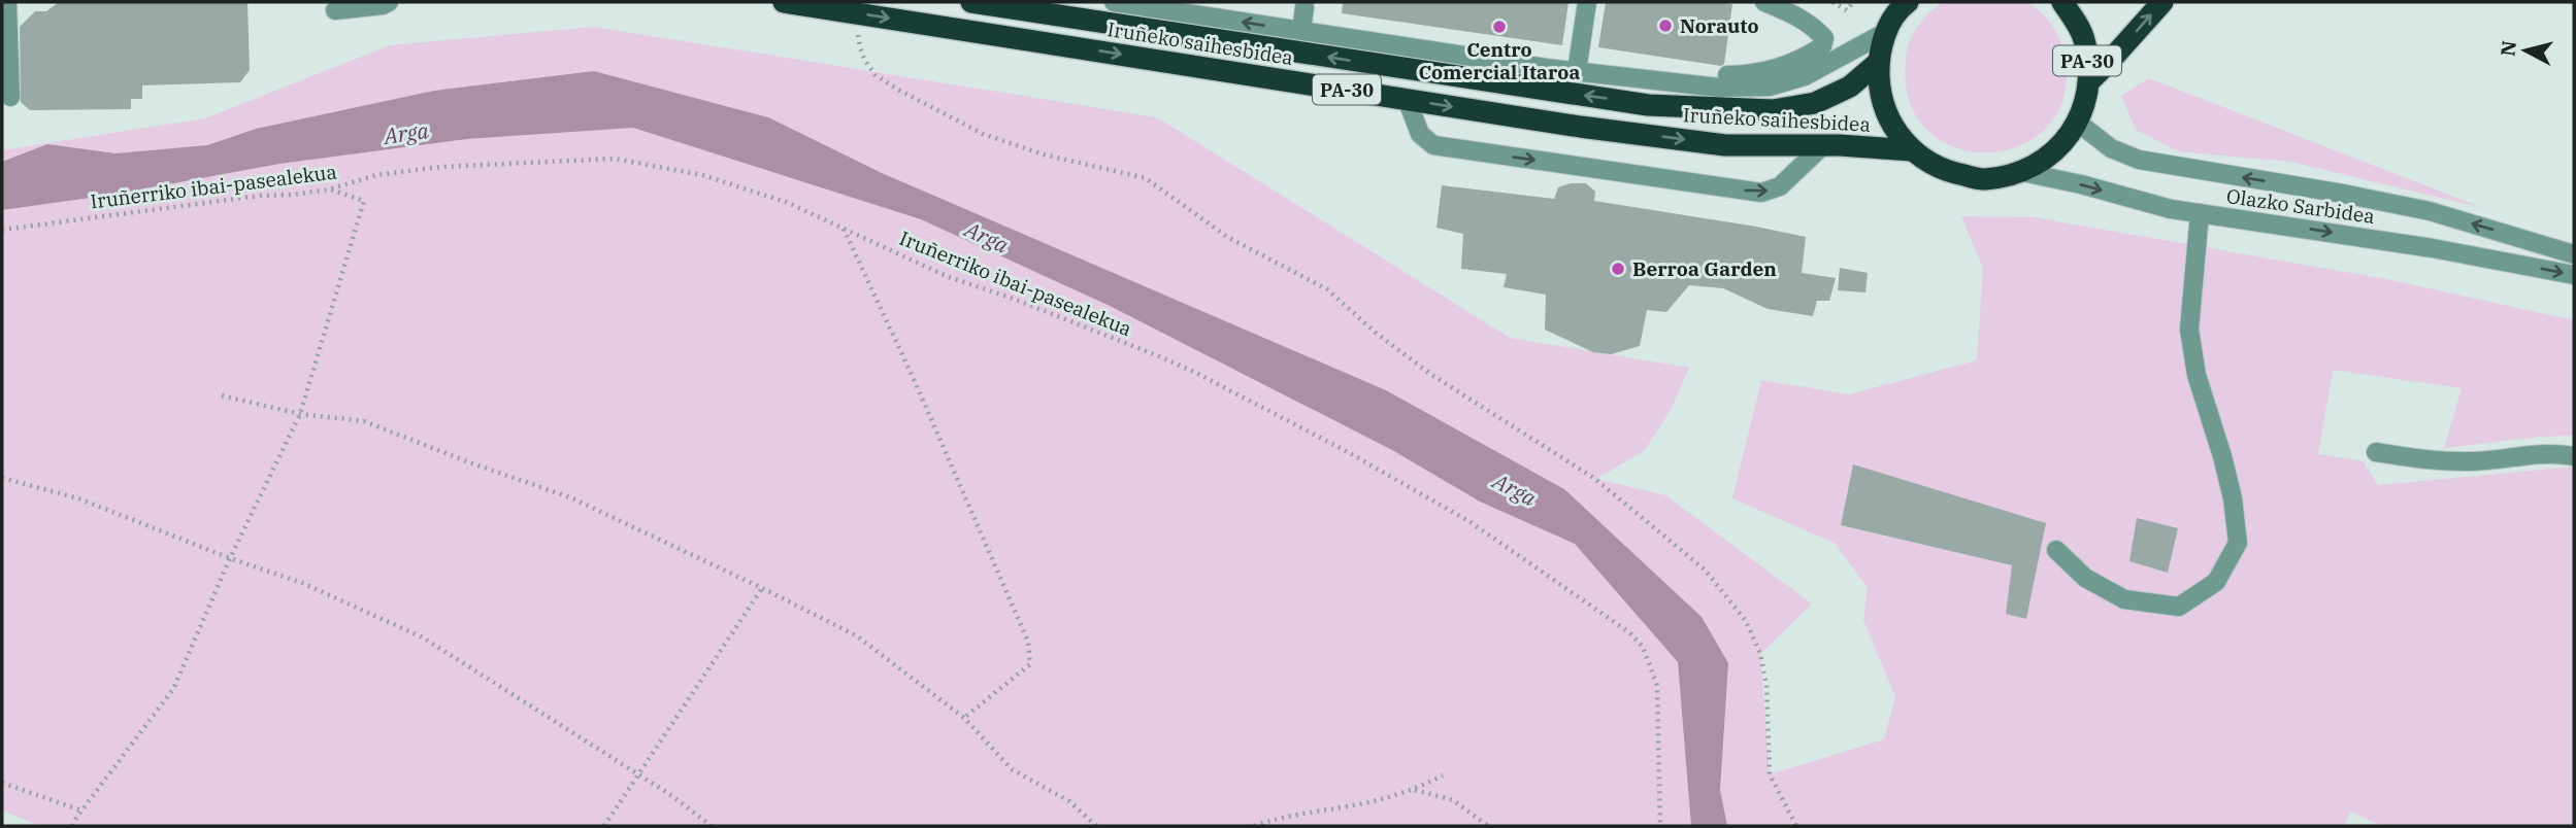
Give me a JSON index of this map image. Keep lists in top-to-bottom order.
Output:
{
  "streets": {
    "highway": ["Iruñeko saihesbidea", "PA-30"],
    "street": ["Olazko Sarbidea"],
    "path": ["Iruñerriko ibai-pasealekua"]
  },
  "crossings": [
    ["Iruñeko saihesbidea", "PA-30"],
    ["PA-30", "Olazko Sarbidea"]
  ],
  "water": ["Arga"],
  "places": ["Norauto", "Centro Comercial Itaroa", "Berroa Garden"],
  "north": "left"
}
